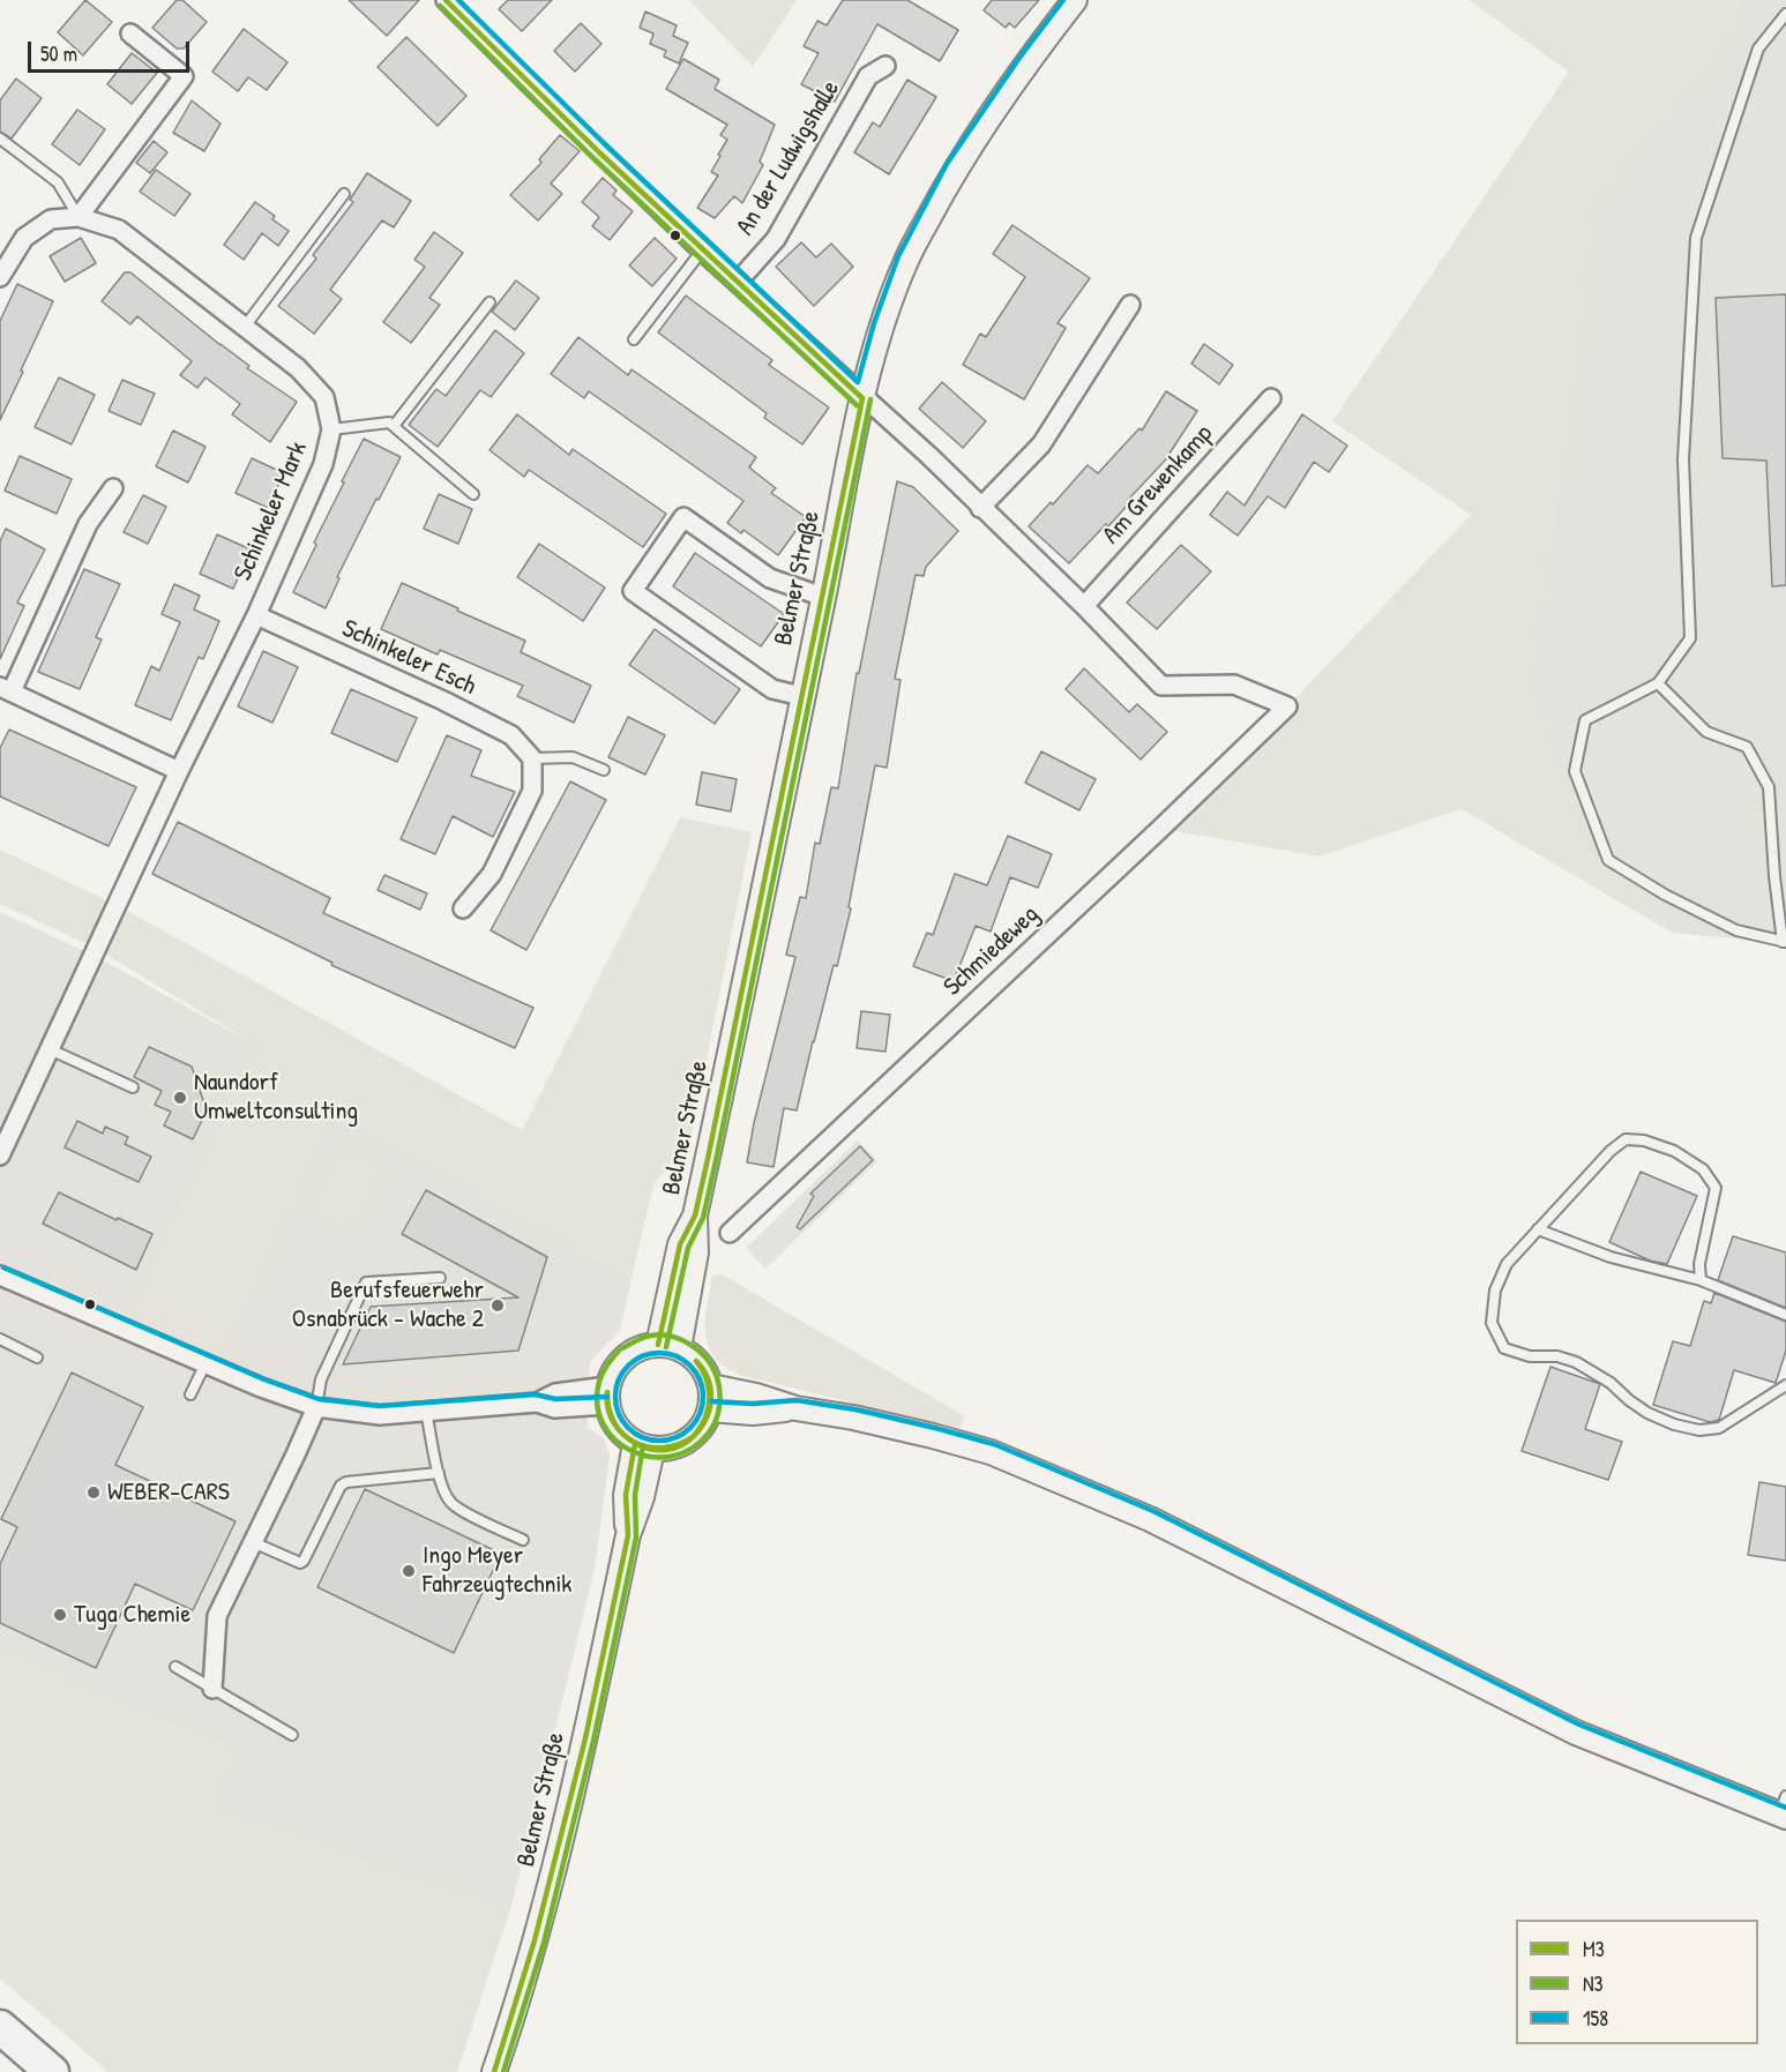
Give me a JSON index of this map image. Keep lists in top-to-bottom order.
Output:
{
  "streets": {
    "street": [
      "An der Ludwigshalle",
      "Am Grewenkamp",
      "Schinkeler Mark",
      "Belmer Straße",
      "Schinkeler Esch",
      "Schmiedeweg"
    ]
  },
  "crossings": [
    ["Am Grewenkamp", "Schmiedeweg"],
    ["Schinkeler Mark", "Schinkeler Esch"]
  ],
  "places": [
    "Naundorf Umweltconsulting",
    "Berufsfeuerwehr Osnabrück - Wache 2",
    "WEBER-CARS",
    "Ingo Meyer Fahrzeugtechnik",
    "Tuga Chemie"
  ],
  "lines": ["transit line M3", "transit line 158", "transit line N3"],
  "legend": ["M3", "N3", "158"],
  "scale_bar": "50 m"
}
